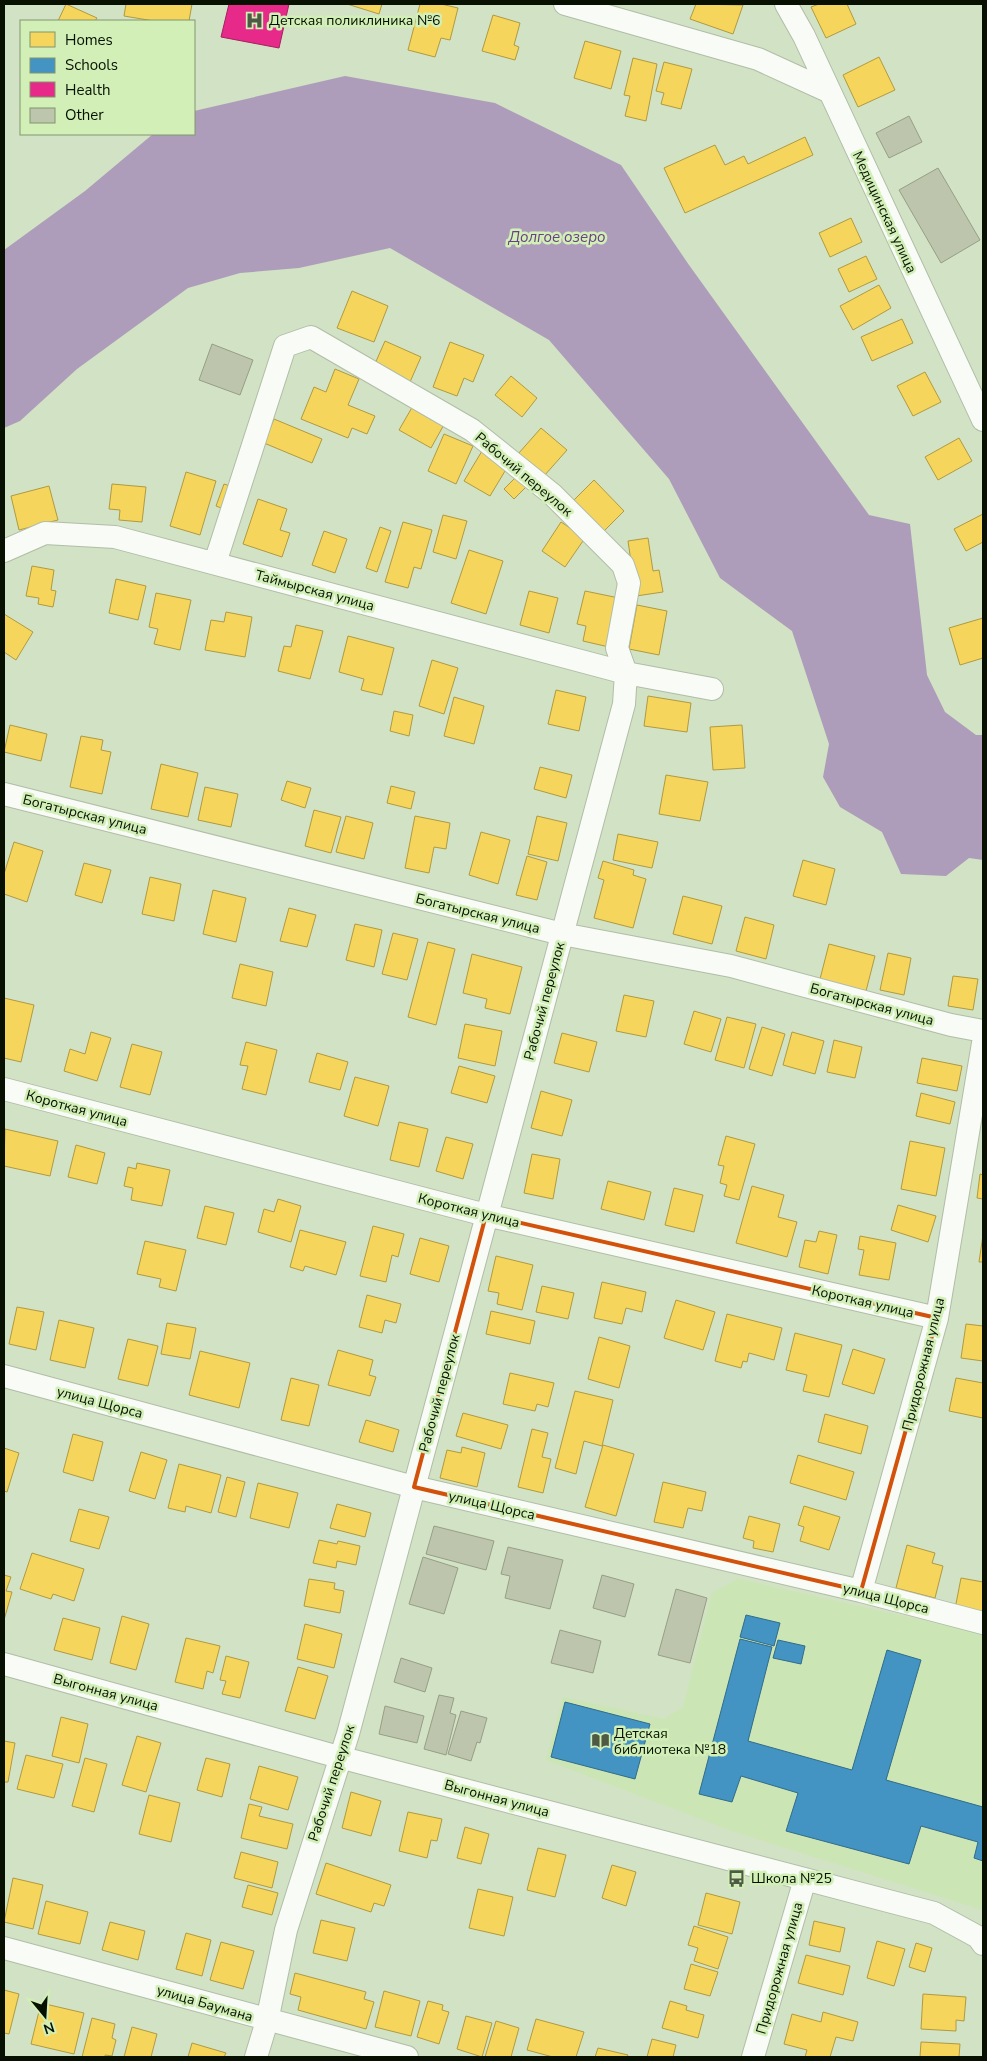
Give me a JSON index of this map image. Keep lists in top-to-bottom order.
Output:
{
  "streets": {
    "street": [
      "Медицинская улица",
      "Рабочий переулок",
      "Таймырская улица",
      "Богатырская улица",
      "Короткая улица",
      "Придорожная улица",
      "улица Щорса",
      "Выгонная улица",
      "улица Баумана"
    ]
  },
  "crossings": [
    ["Рабочий переулок", "Таймырская улица"],
    ["Рабочий переулок", "Богатырская улица"],
    ["Рабочий переулок", "Короткая улица"],
    ["Рабочий переулок", "улица Щорса"],
    ["Рабочий переулок", "Выгонная улица"],
    ["Рабочий переулок", "улица Баумана"],
    ["Короткая улица", "Придорожная улица"],
    ["Придорожная улица", "улица Щорса"],
    ["Придорожная улица", "Выгонная улица"]
  ],
  "water": ["Долгое озеро"],
  "places": {
    "hospital": ["Детская поликлиника №6"],
    "library": ["Детская библиотека №18"],
    "bus stop": ["Школа №25"]
  },
  "legend": [
    "Homes",
    "Schools",
    "Health",
    "Other"
  ],
  "north": "bottom"
}
